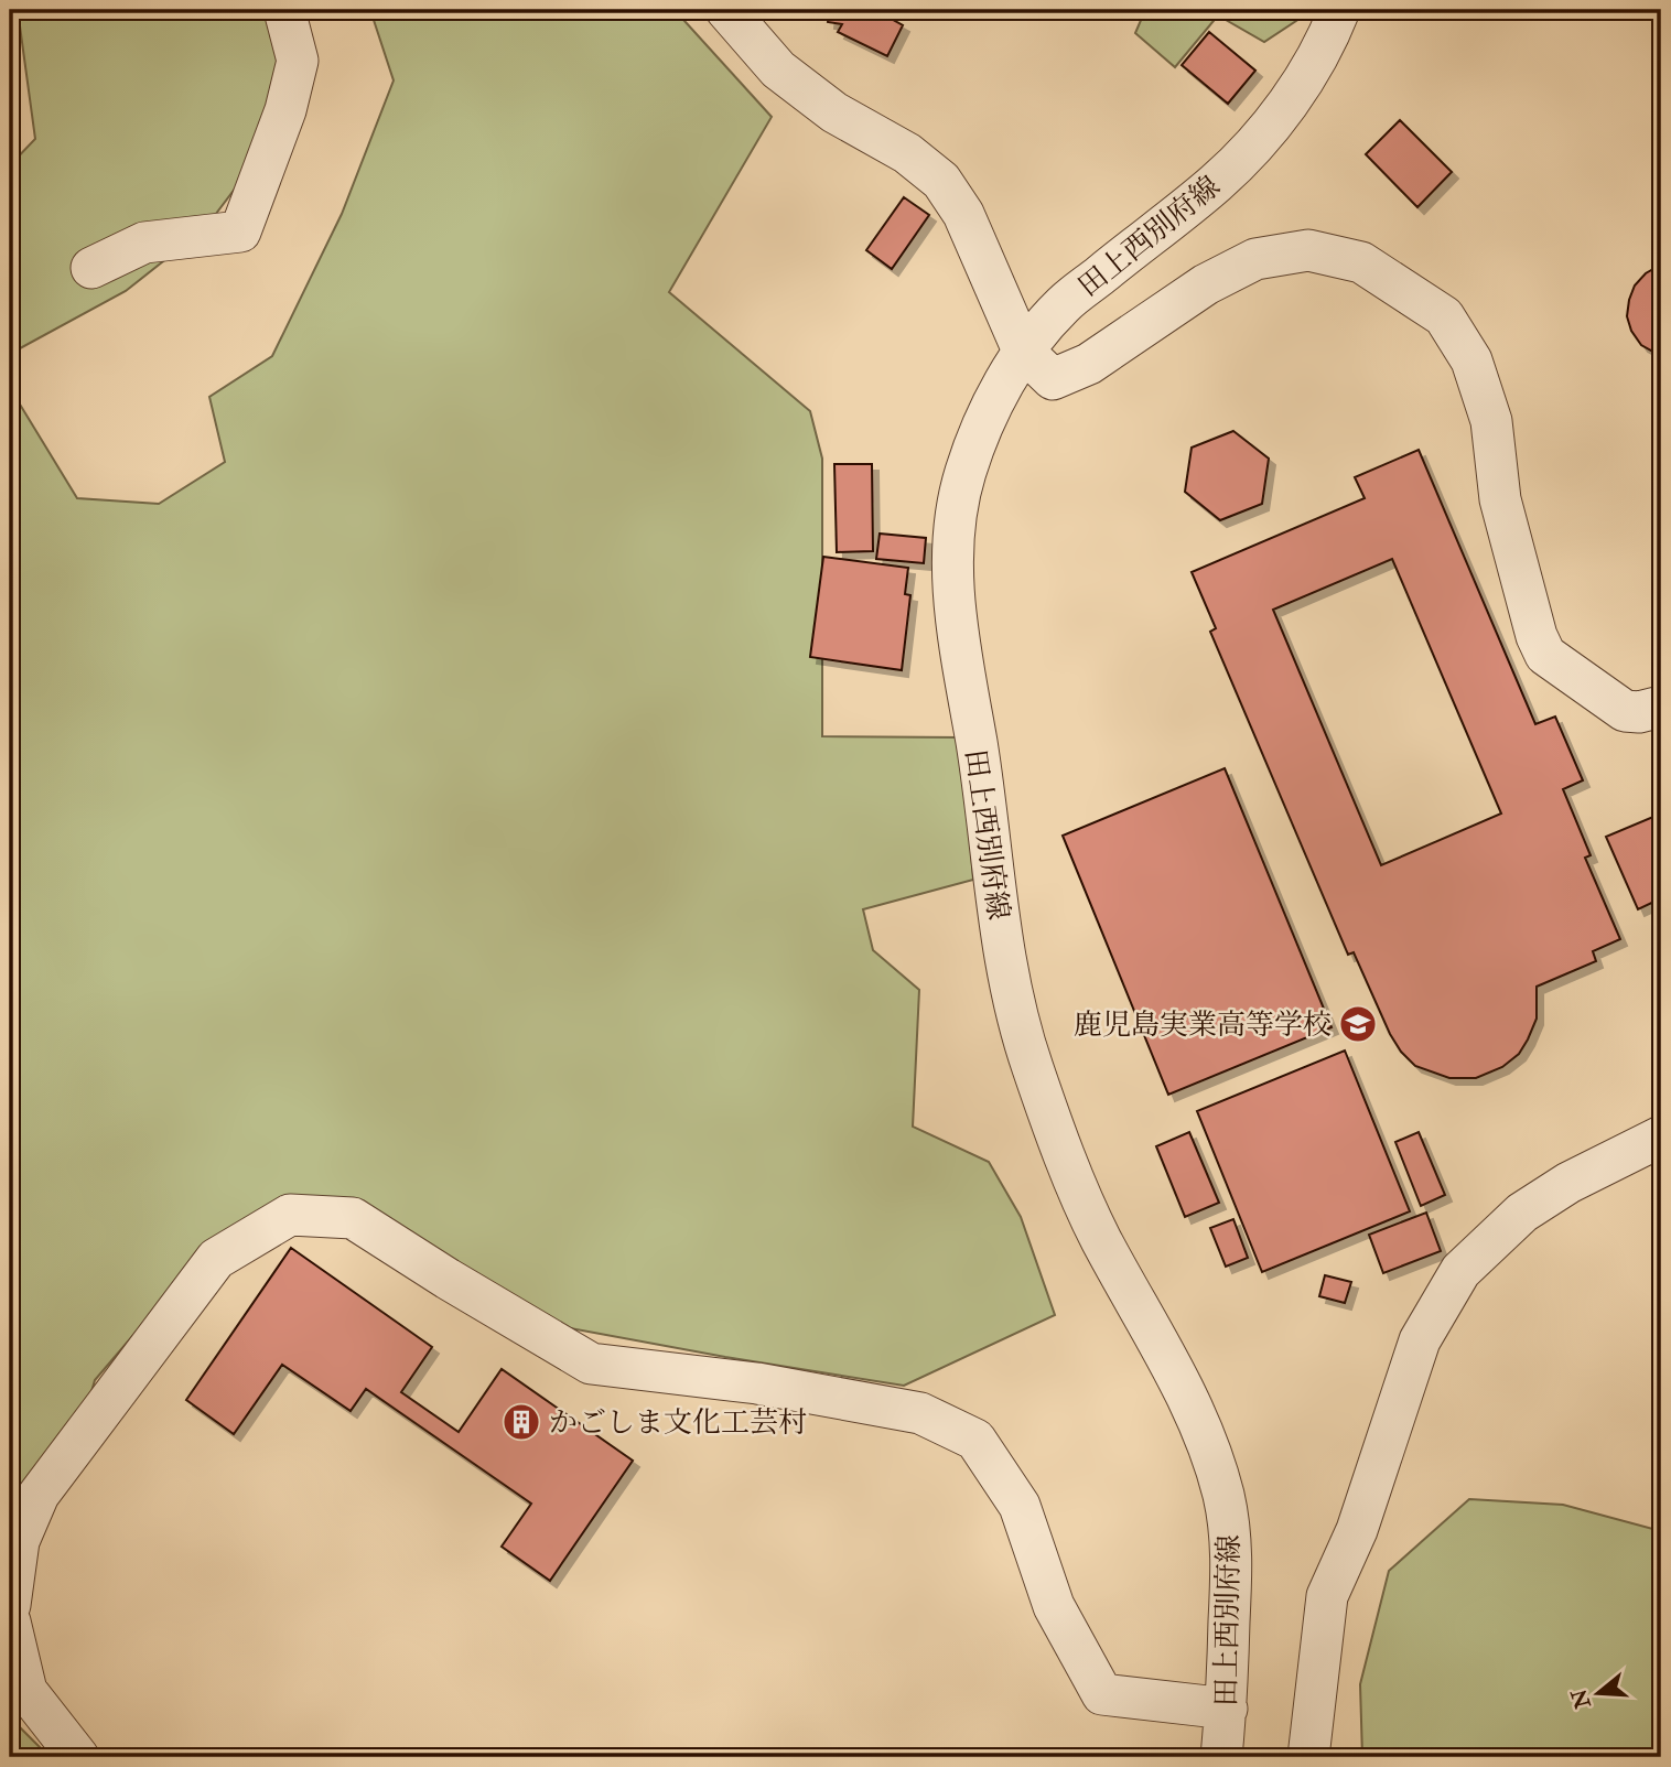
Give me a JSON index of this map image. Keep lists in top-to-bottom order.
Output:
{
  "streets": {
    "street": ["田上西別府線"]
  },
  "places": {
    "school or university": ["鹿児島実業高等学校"],
    "building": ["かごしま文化工芸村"]
  },
  "north": "left"
}
